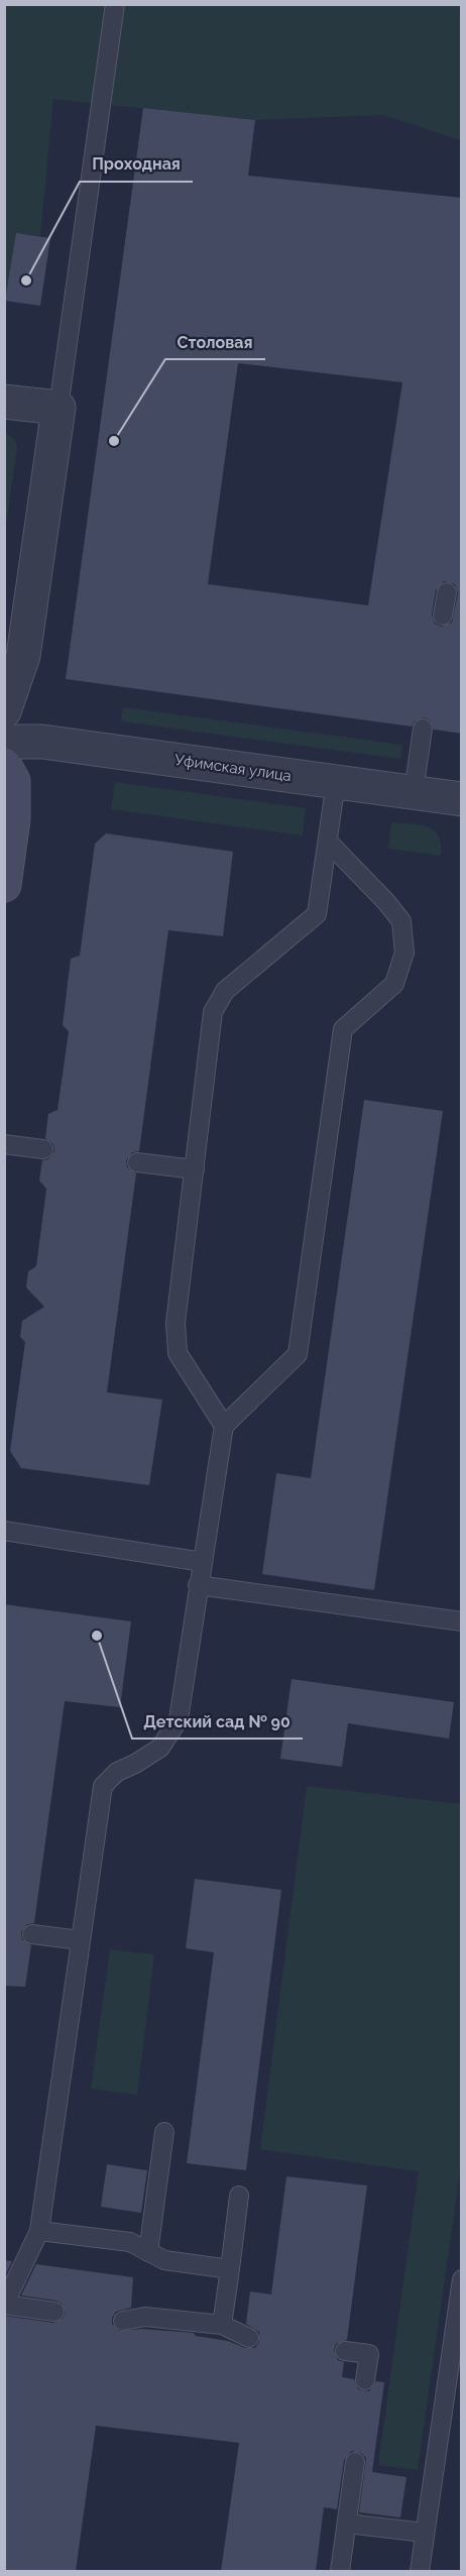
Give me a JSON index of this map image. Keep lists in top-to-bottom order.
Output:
{
  "streets": {
    "street": ["Уфимская улица"]
  },
  "places": ["Проходная", "Столовая", "Детский сад № 90"]
}
